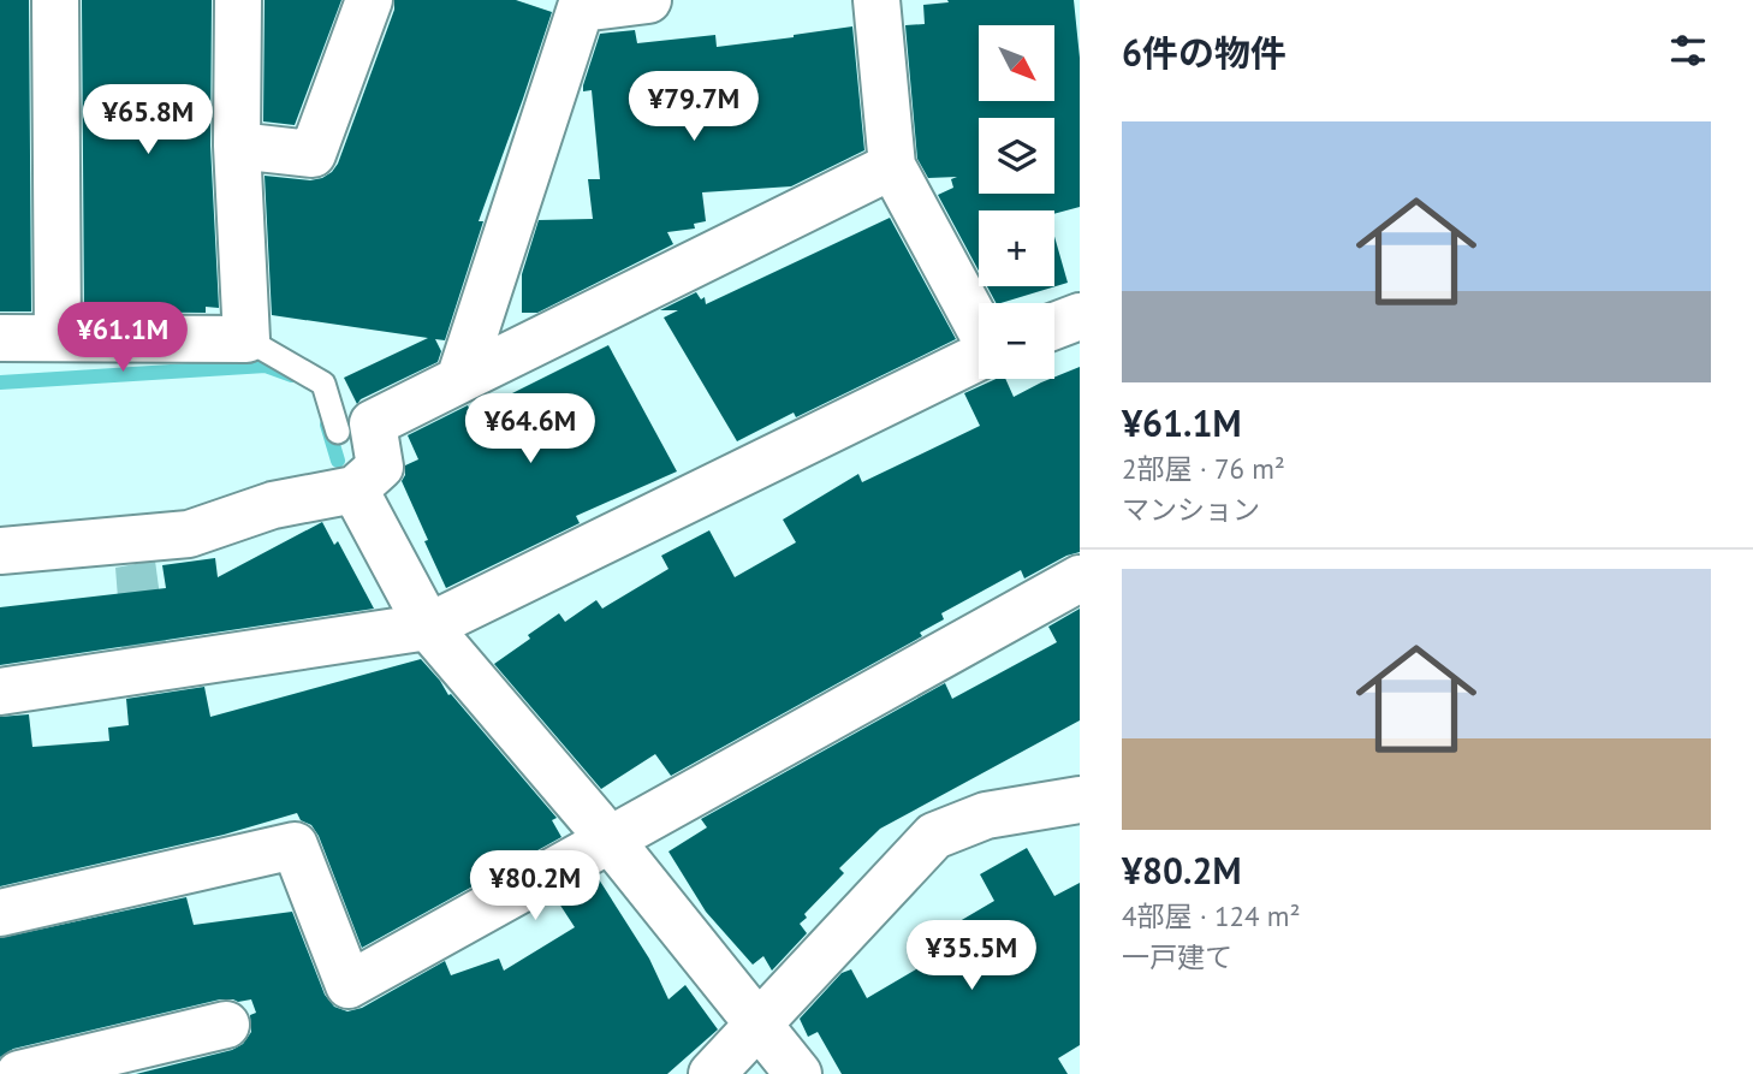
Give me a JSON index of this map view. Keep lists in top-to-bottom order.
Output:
{
  "north": "bottom right",
  "page": {
    "heading": "6件の物件",
    "map_buttons": ["+", "−"],
    "price": [
      "¥79.7M",
      "¥65.8M",
      "¥61.1M",
      "¥64.6M",
      "¥80.2M",
      "¥35.5M"
    ],
    "list": [
      {
        "name": "¥61.1M",
        "note": "2部屋 · 76 m² · マンション"
      },
      {
        "name": "¥80.2M",
        "note": "4部屋 · 124 m² · 一戸建て"
      }
    ]
  }
}
